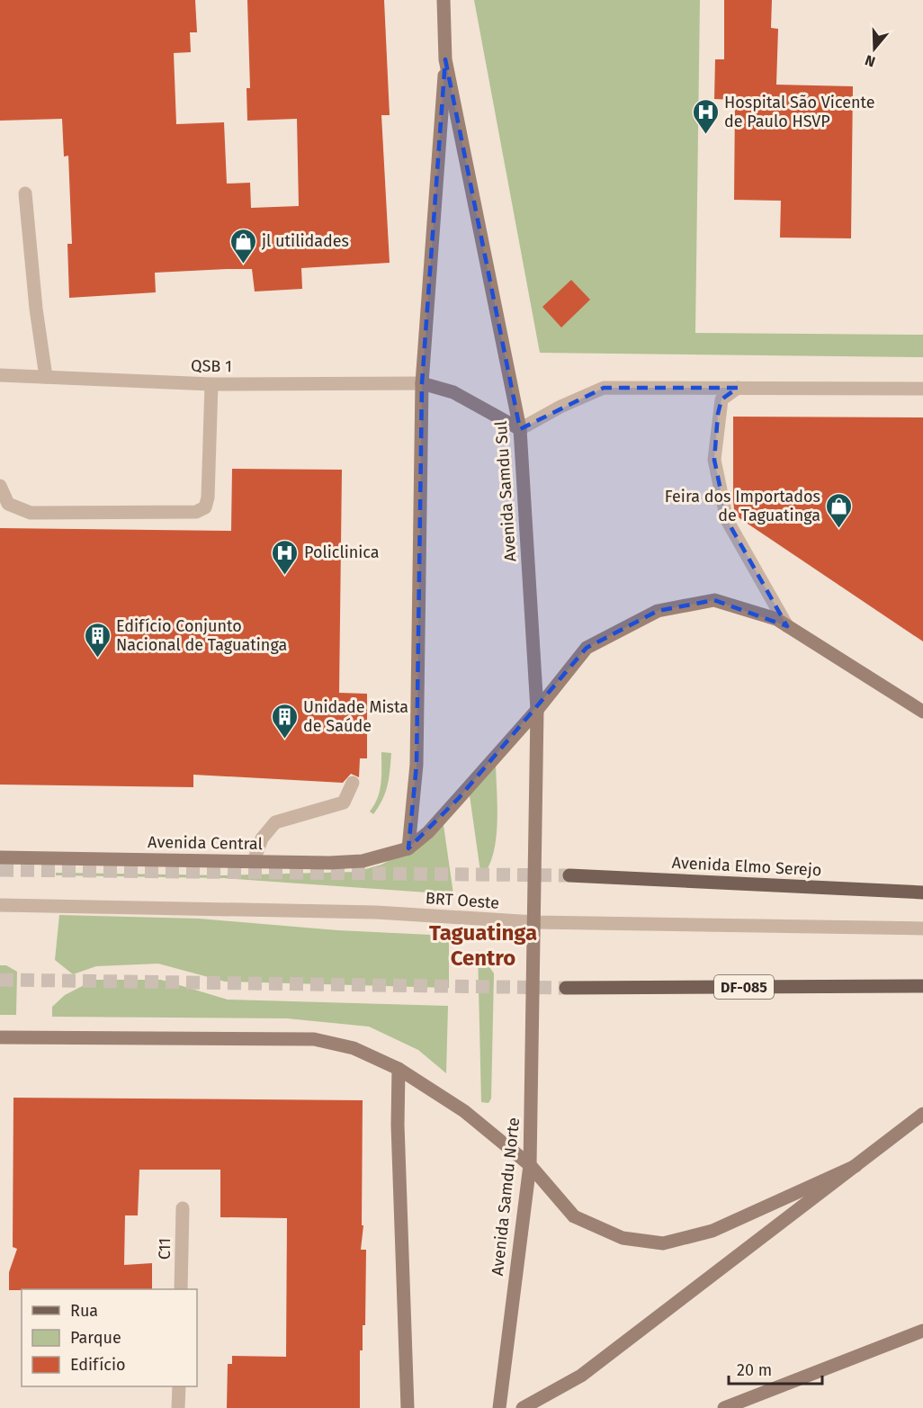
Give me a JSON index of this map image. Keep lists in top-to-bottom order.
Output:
{
  "streets": {
    "main road": [
      "Avenida Samdu Sul",
      "Avenida Central",
      "Avenida Elmo Serejo",
      "DF-085",
      "Avenida Samdu Norte"
    ],
    "street": ["QSB 1", "BRT Oeste", "C11"]
  },
  "crossings": [
    ["Avenida Samdu Sul", "BRT Oeste"],
    ["Avenida Samdu Sul", "Avenida Samdu Norte"],
    ["BRT Oeste", "Avenida Samdu Norte"]
  ],
  "districts": ["Taguatinga Centro"],
  "places": {
    "hospital": ["Hospital São Vicente de Paulo HSVP", "Policlinica"],
    "shop": ["jl utilidades", "Feira dos Importados de Taguatinga"],
    "building": ["Edifício Conjunto Nacional de Taguatinga", "Unidade Mista de Saúde"]
  },
  "legend": ["Rua", "Parque", "Edifício"],
  "scale_bar": "20 m",
  "north": "bottom"
}
